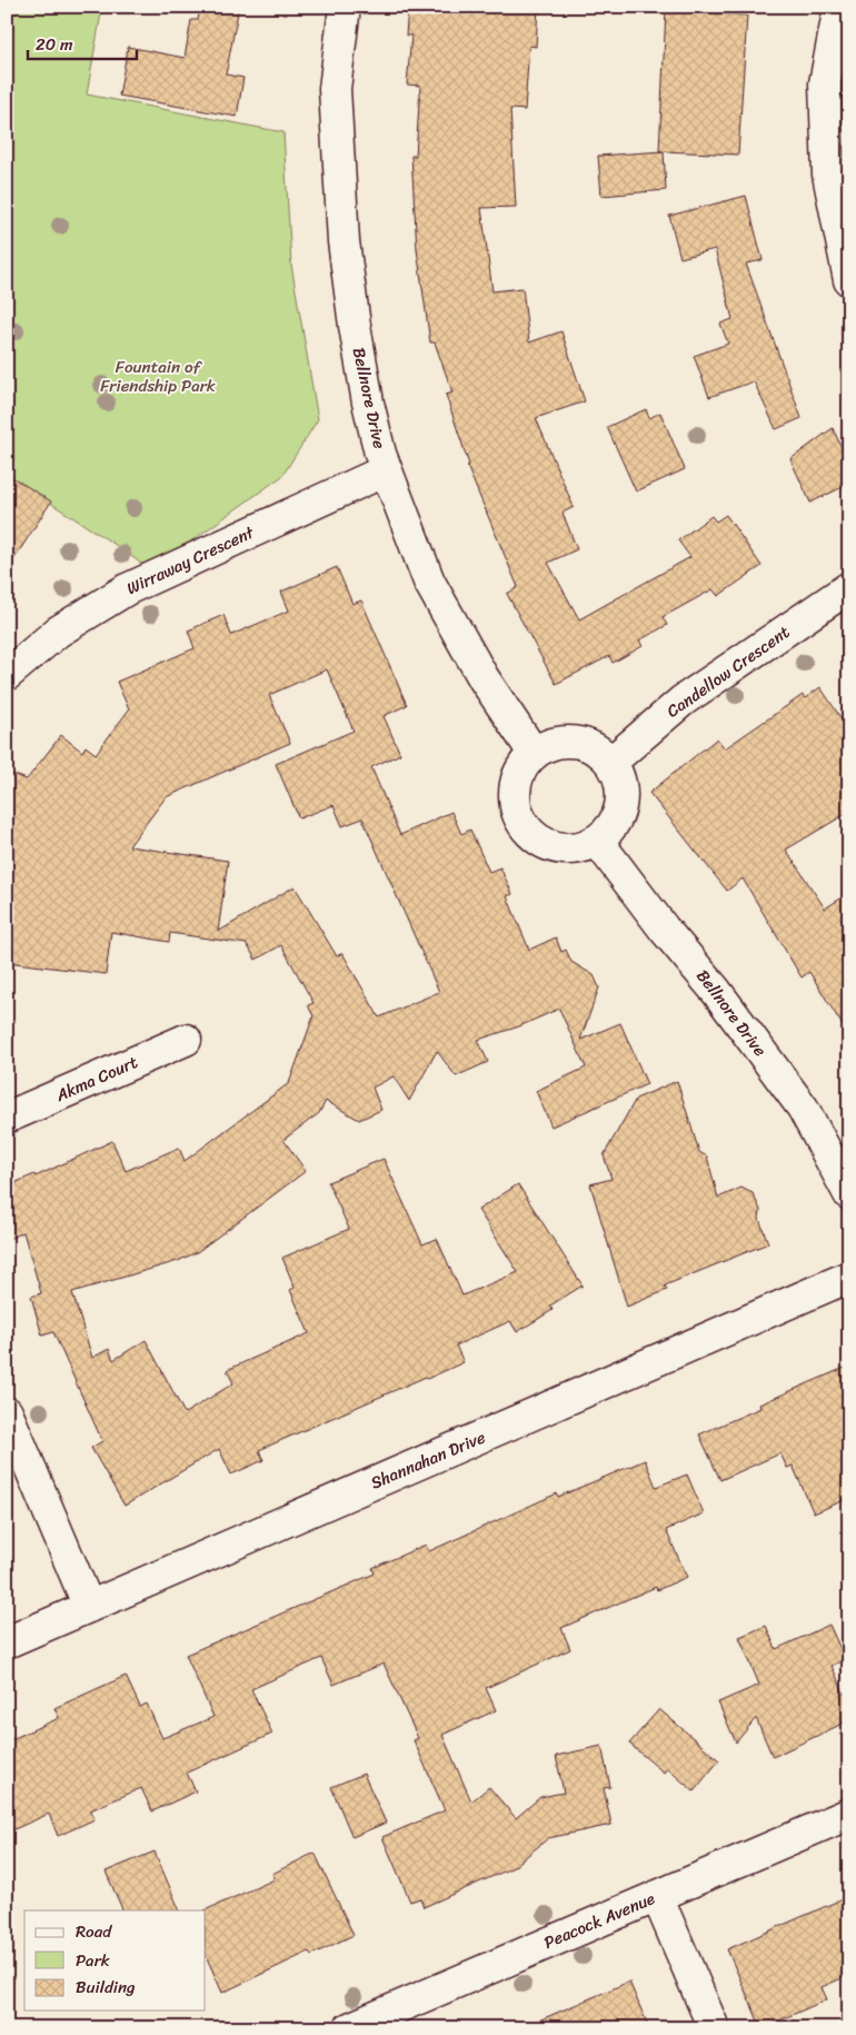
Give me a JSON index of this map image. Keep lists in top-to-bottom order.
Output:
{
  "streets": {
    "street": [
      "Bellnore Drive",
      "Wirraway Crescent",
      "Candellow Crescent",
      "Akma Court",
      "Shannahan Drive",
      "Peacock Avenue"
    ]
  },
  "crossings": [
    ["Bellnore Drive", "Wirraway Crescent"],
    ["Bellnore Drive", "Candellow Crescent"]
  ],
  "parks": ["Fountain of Friendship Park"],
  "legend": ["Road", "Park", "Building"],
  "scale_bar": "20 m"
}
